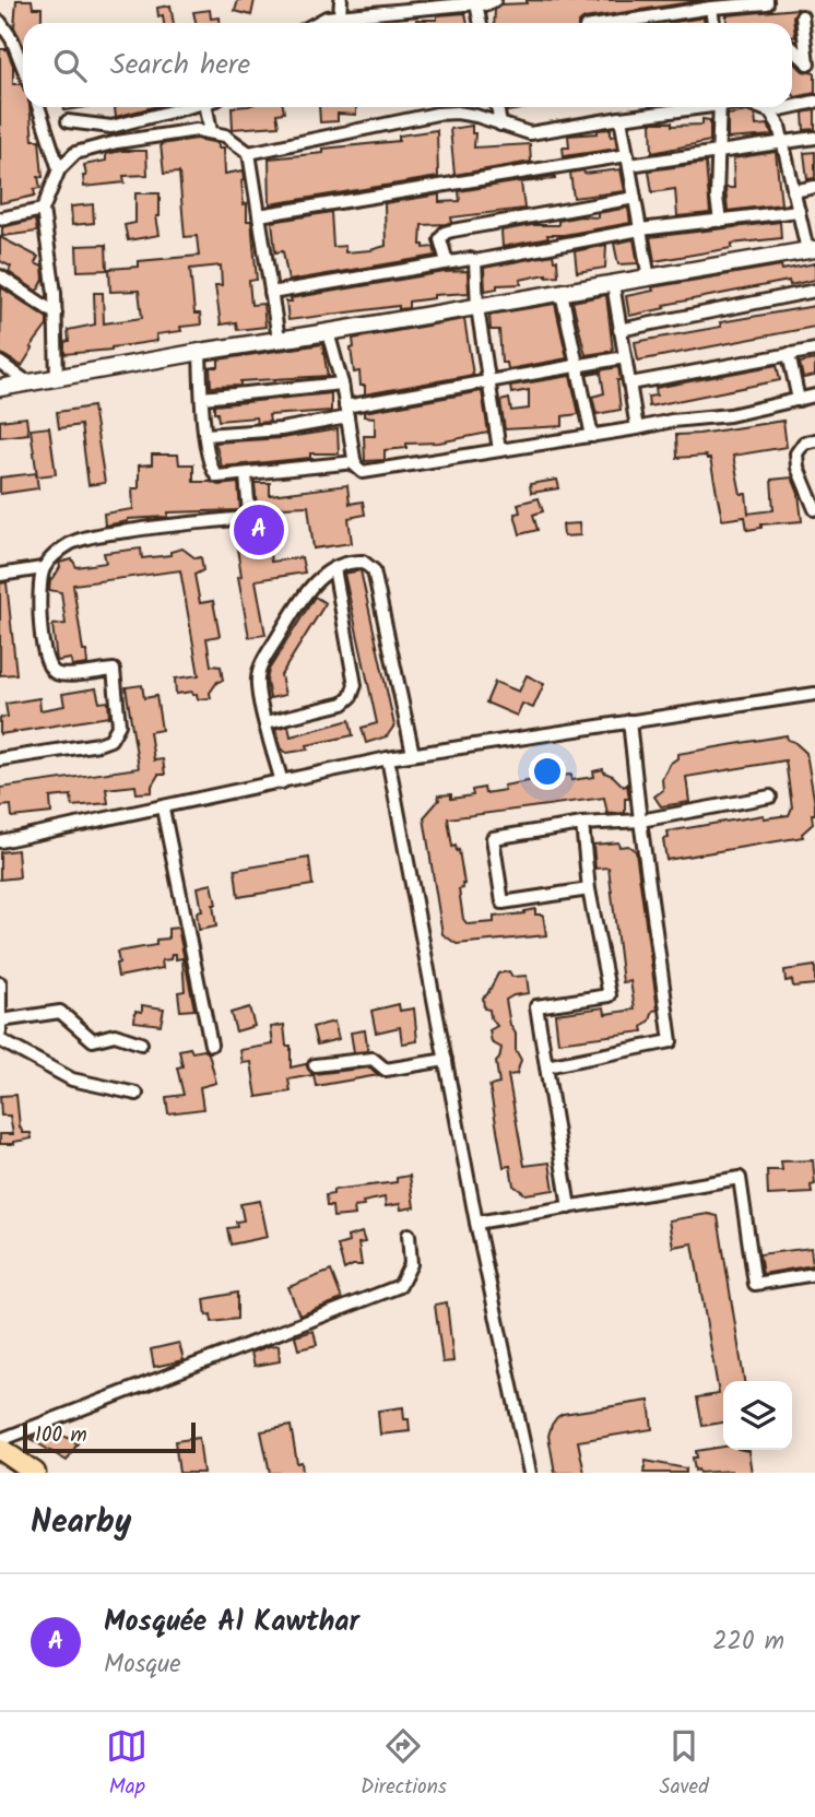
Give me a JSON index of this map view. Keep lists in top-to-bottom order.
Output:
{
  "scale_bar": "100 m",
  "page": {
    "search": "Search here",
    "pins": "A",
    "scale": "100 m",
    "heading": "Nearby",
    "list": [
      {
        "mark": "A",
        "name": "Mosquée Al Kawthar",
        "note": "Mosque",
        "value": "220 m"
      }
    ],
    "nav": ["Map", "Directions", "Saved"]
  }
}
